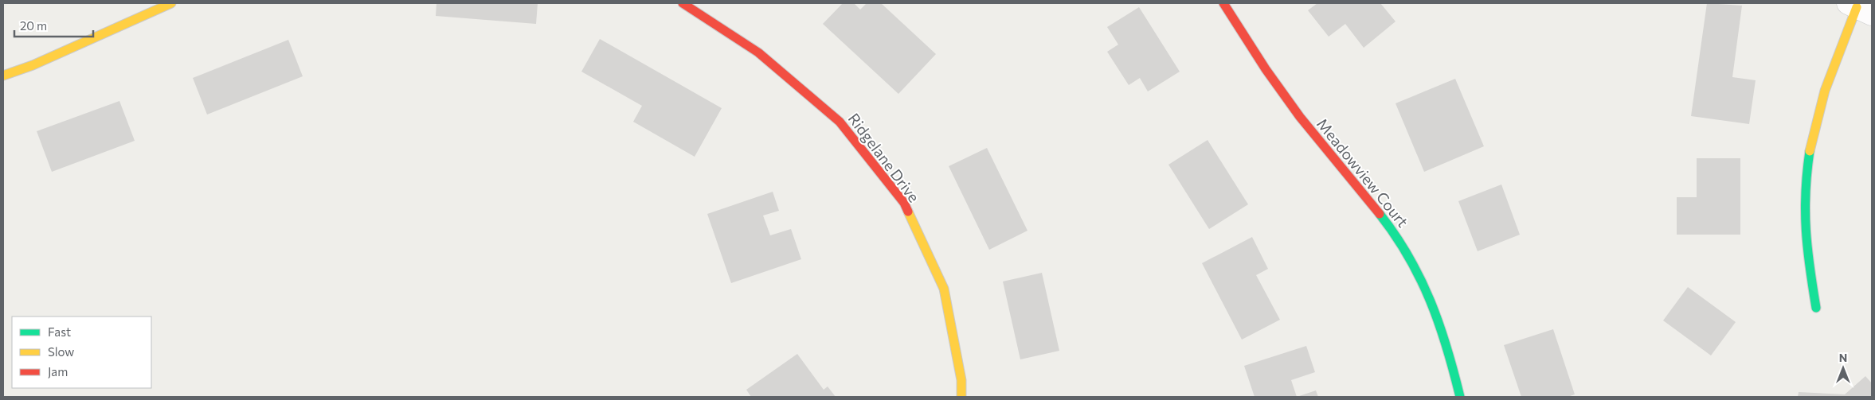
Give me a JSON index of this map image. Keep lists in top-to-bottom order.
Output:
{
  "streets": {
    "street": ["Ridgelane Drive", "Meadowview Court"]
  },
  "legend": ["Fast", "Slow", "Jam"],
  "scale_bar": "20 m",
  "north": "top"
}
